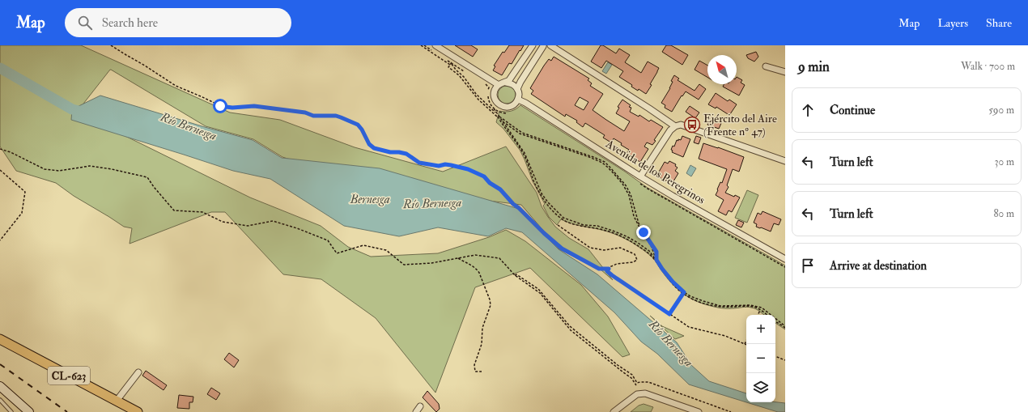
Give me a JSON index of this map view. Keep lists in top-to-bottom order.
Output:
{
  "streets": {
    "main road": ["CL-623"],
    "street": ["Avenida de los Peregrinos"]
  },
  "water": ["Río Bernesga", "Bernesga"],
  "places": {
    "bus stop": ["Ejército del Aire (Frente nº 47)"]
  },
  "north": "top left",
  "page": {
    "header": "Map",
    "search": "Search here",
    "nav": ["Map", "Layers", "Share"],
    "heading": ["9 min", "Walk · 700 m"],
    "list": [
      ["Continue", "590 m"],
      ["Turn left", "30 m"],
      ["Turn left", "80 m"],
      "Arrive at destination"
    ],
    "map_buttons": ["+", "−"]
  }
}
